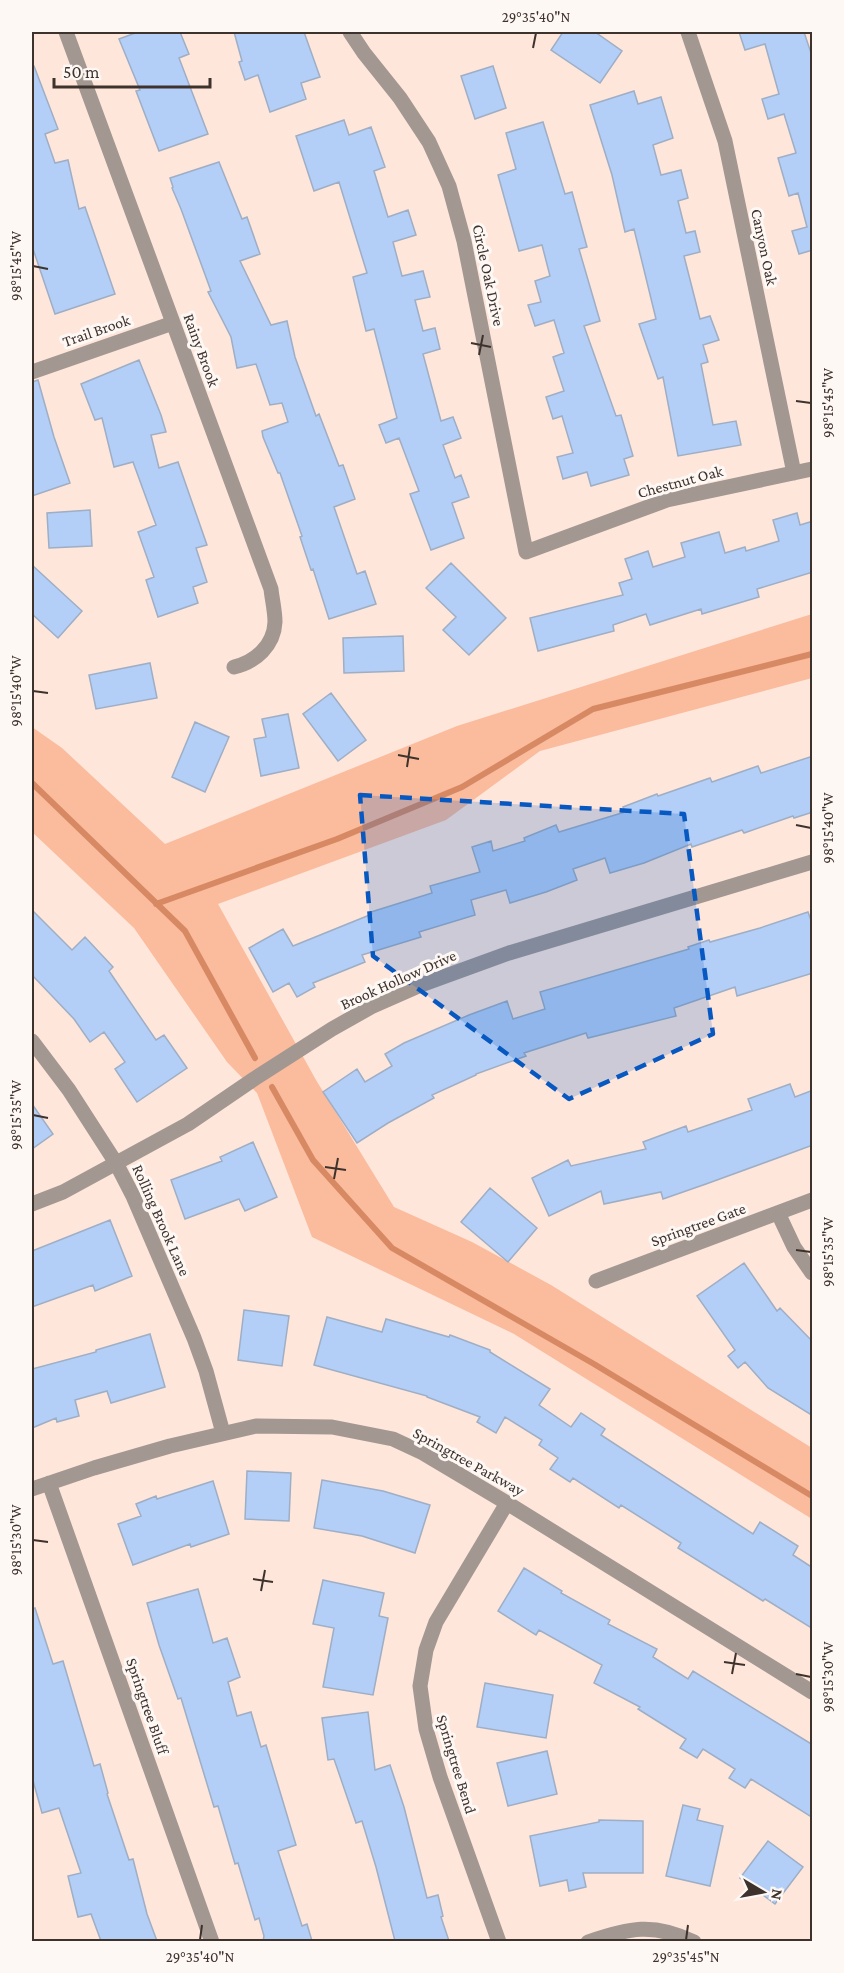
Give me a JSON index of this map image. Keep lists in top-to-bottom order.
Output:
{
  "streets": {
    "street": [
      "Canyon Oak",
      "Circle Oak Drive",
      "Trail Brook",
      "Rainy Brook",
      "Chestnut Oak",
      "Brook Hollow Drive",
      "Rolling Brook Lane",
      "Springtree Gate",
      "Springtree Parkway",
      "Springtree Bluff",
      "Springtree Bend"
    ]
  },
  "crossings": [
    ["Canyon Oak", "Chestnut Oak"],
    ["Circle Oak Drive", "Chestnut Oak"],
    ["Trail Brook", "Rainy Brook"],
    ["Brook Hollow Drive", "Rolling Brook Lane"],
    ["Rolling Brook Lane", "Springtree Parkway"],
    ["Springtree Parkway", "Springtree Bluff"],
    ["Springtree Parkway", "Springtree Bend"]
  ],
  "scale_bar": "50 m",
  "north": "right",
  "coordinates": [
    "29°35'40\"N",
    "98°15'45\"W",
    "98°15'40\"W",
    "98°15'35\"W",
    "98°15'30\"W",
    "29°35'45\"N"
  ]
}
